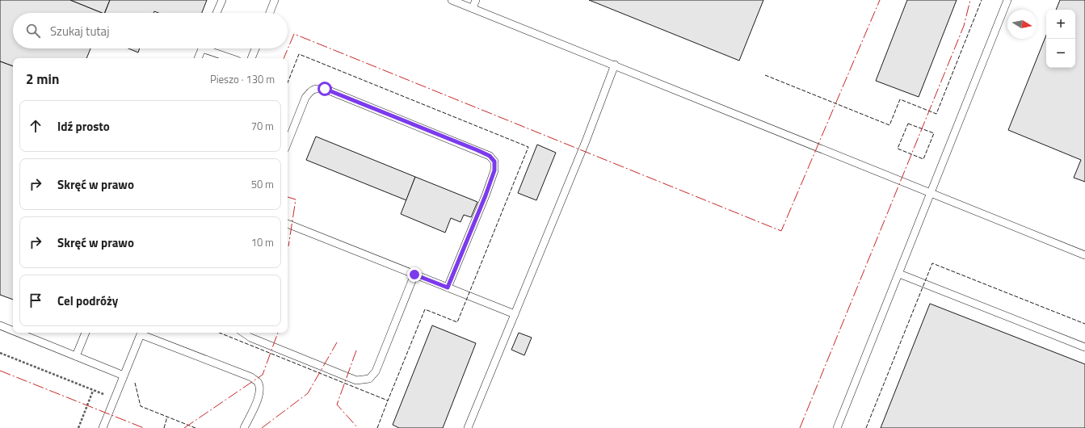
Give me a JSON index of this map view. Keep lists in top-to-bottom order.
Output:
{
  "north": "right",
  "page": {
    "map_buttons": ["+", "−"],
    "search": "Szukaj tutaj",
    "heading": ["2 min", "Pieszo · 130 m"],
    "list": [
      ["Idź prosto", "70 m"],
      ["Skręć w prawo", "50 m"],
      ["Skręć w prawo", "10 m"],
      "Cel podróży"
    ]
  }
}
